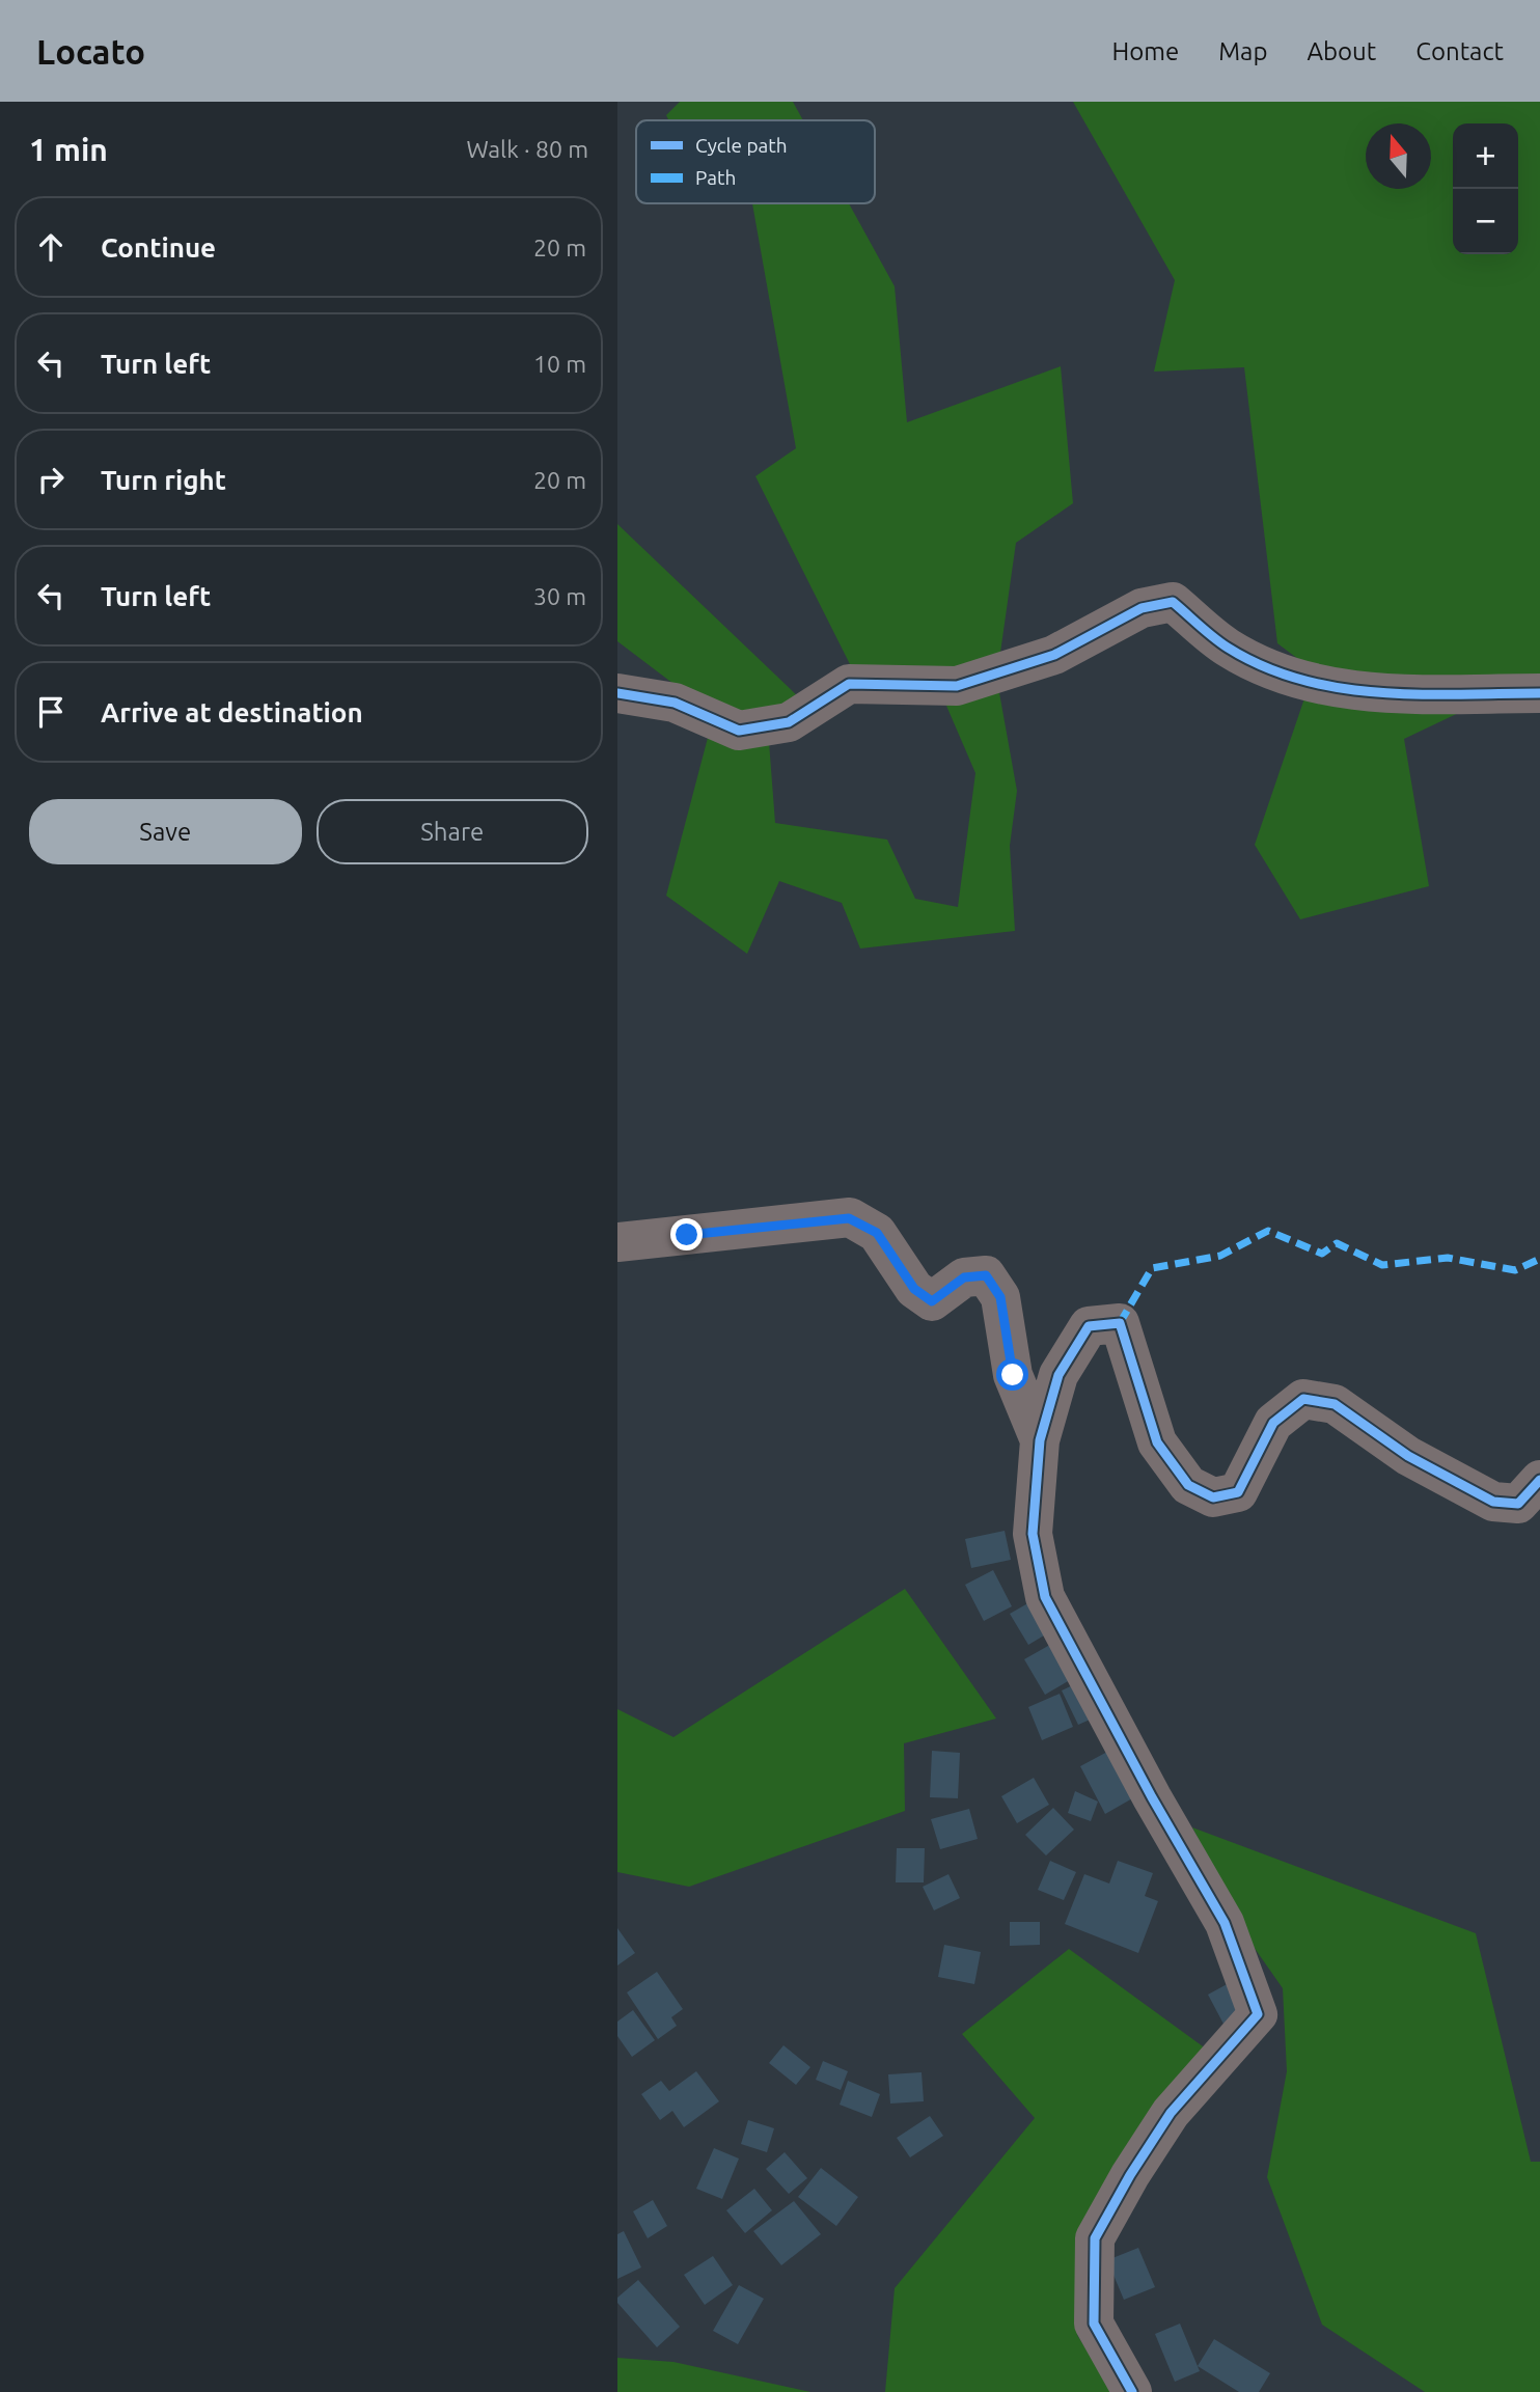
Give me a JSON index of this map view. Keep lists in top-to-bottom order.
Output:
{
  "legend": ["Cycle path", "Path"],
  "north": "top",
  "page": {
    "header": "Locato",
    "nav": [
      "Home",
      "Map",
      "About",
      "Contact"
    ],
    "heading": ["1 min", "Walk · 80 m"],
    "map_buttons": ["+", "−"],
    "list": [
      ["Continue", "20 m"],
      ["Turn left", "10 m"],
      ["Turn right", "20 m"],
      ["Turn left", "30 m"],
      "Arrive at destination"
    ],
    "buttons": ["Save", "Share"]
  }
}
